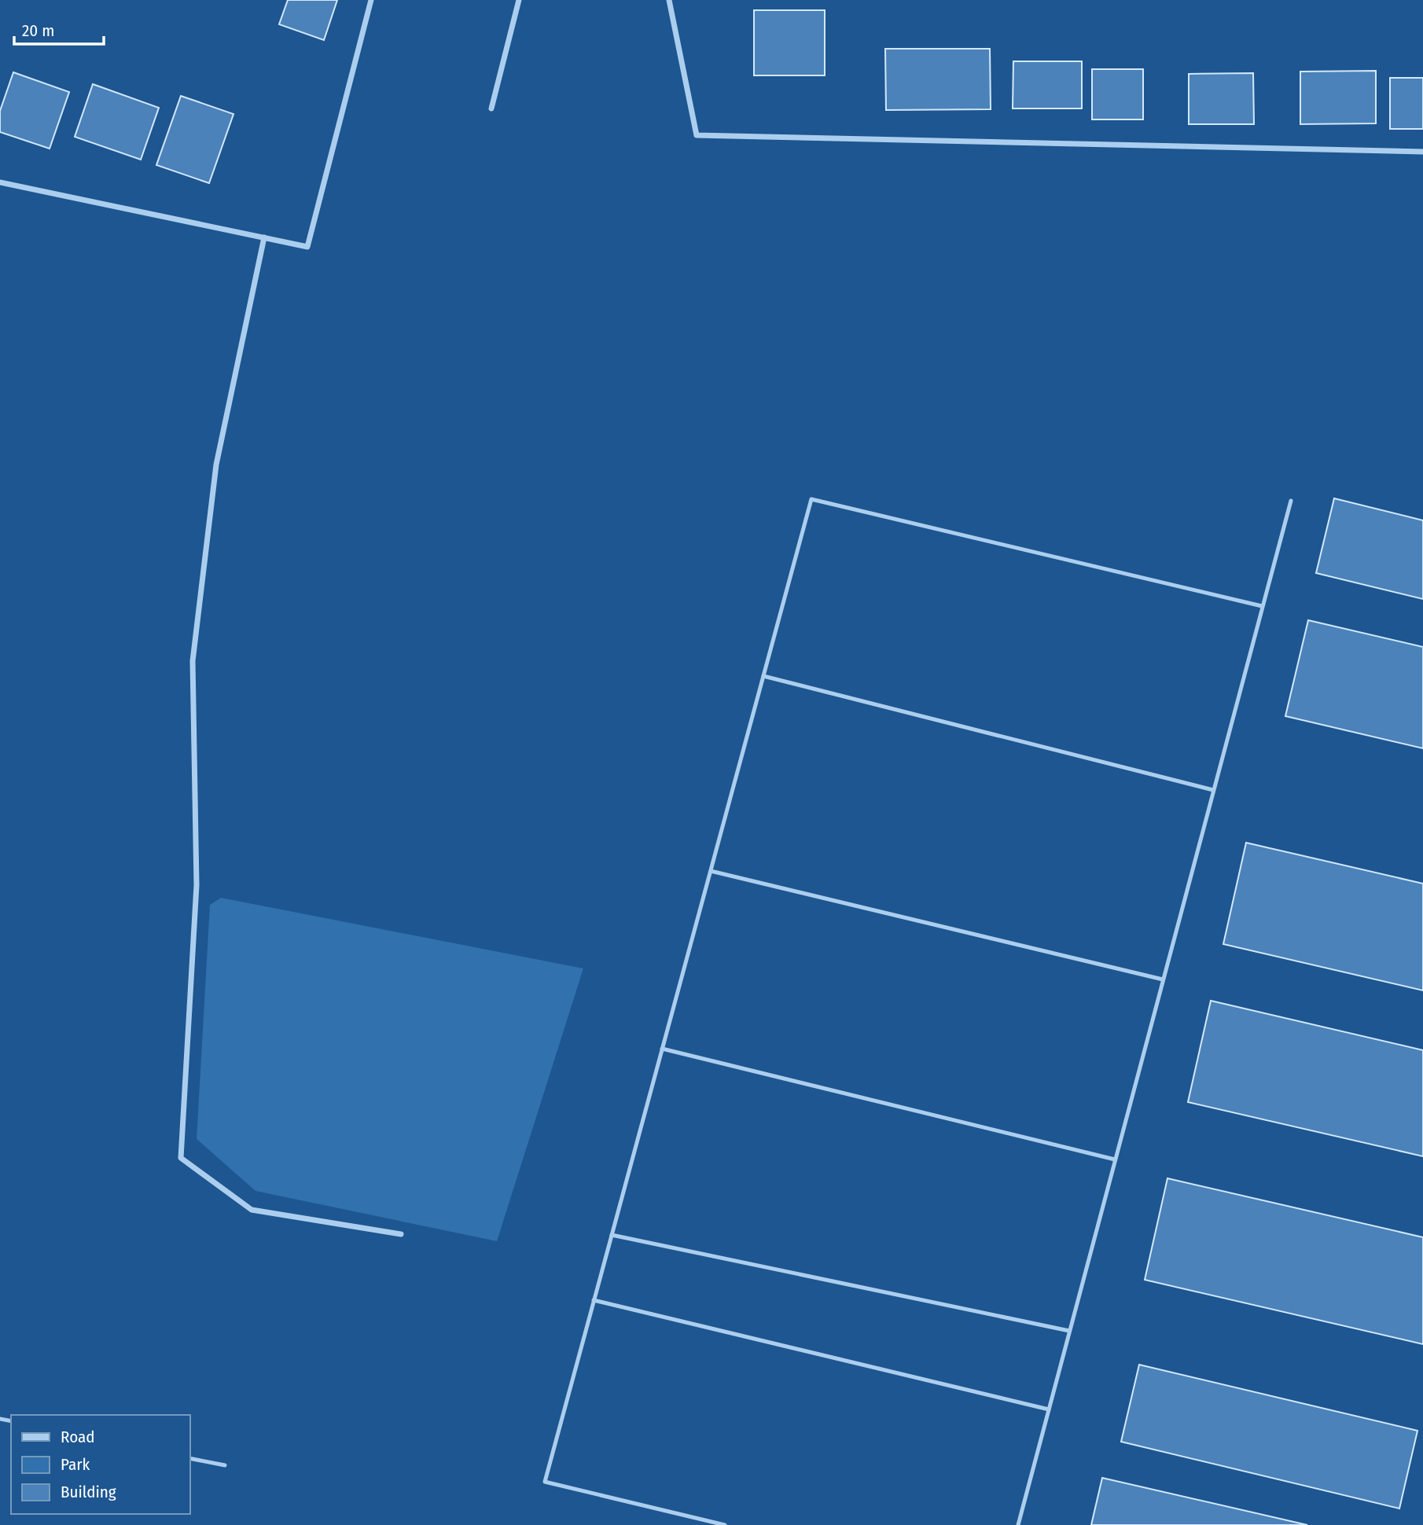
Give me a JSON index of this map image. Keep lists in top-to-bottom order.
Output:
{
  "legend": ["Road", "Park", "Building"],
  "scale_bar": "20 m"
}
